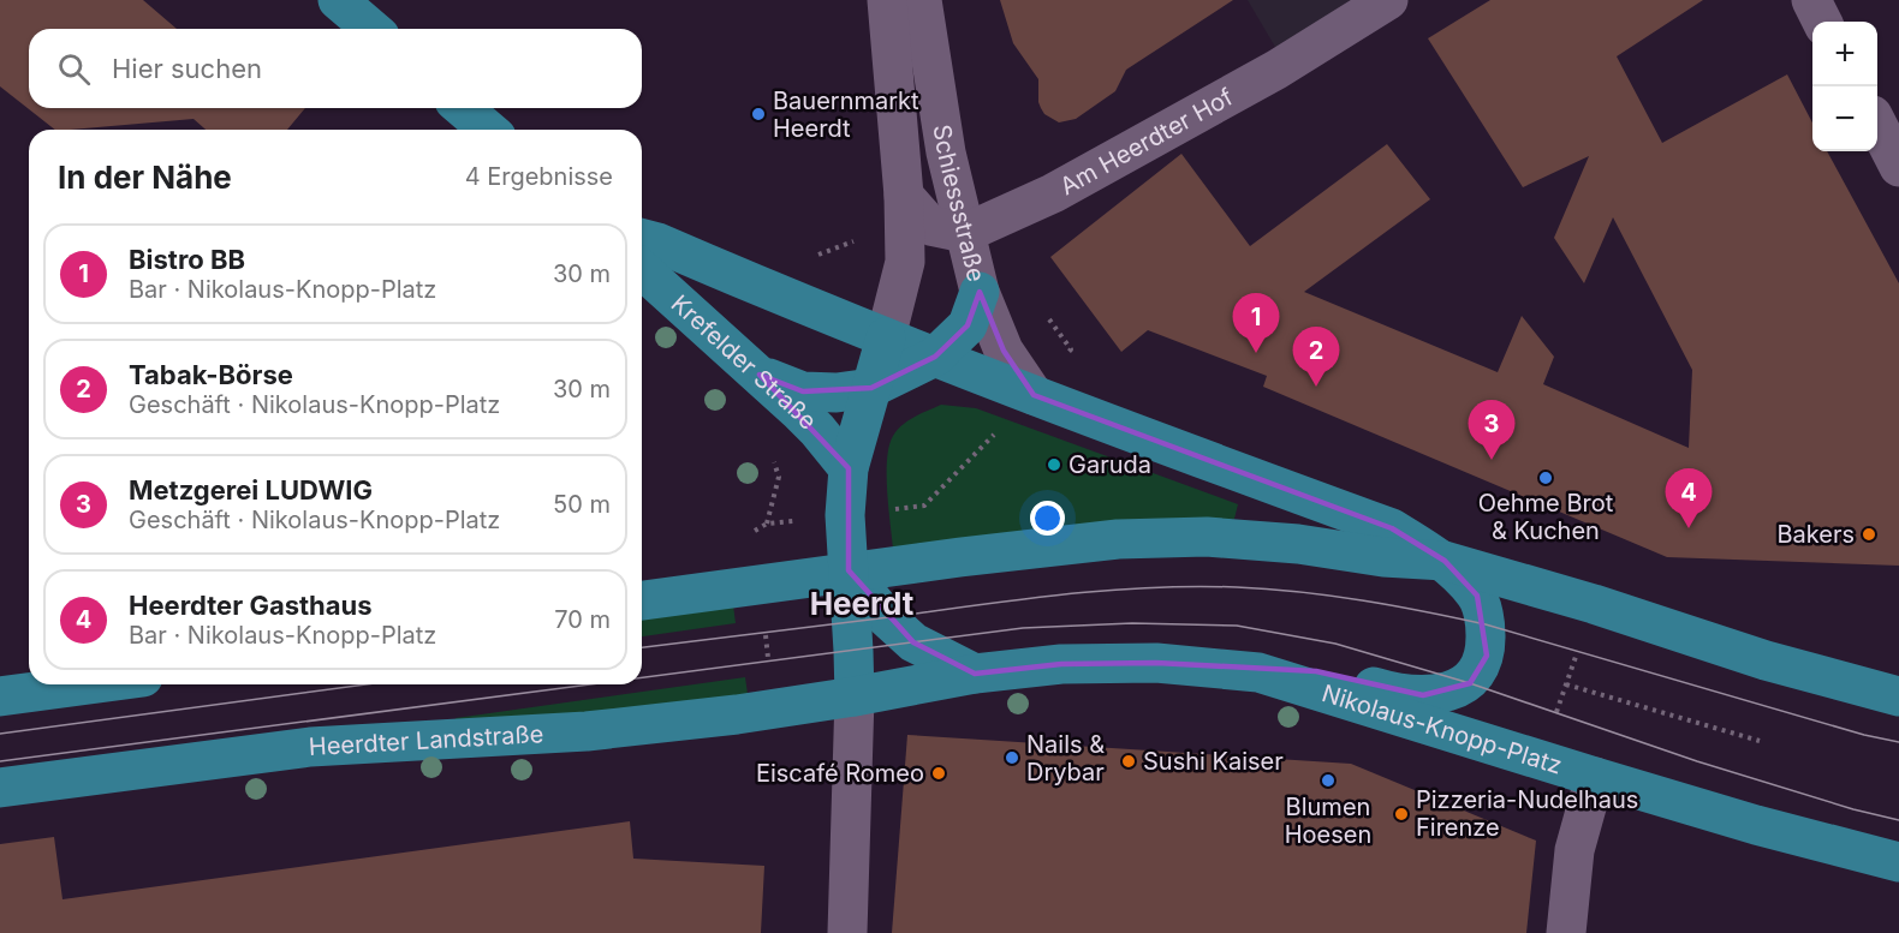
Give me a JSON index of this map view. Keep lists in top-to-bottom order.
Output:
{
  "streets": {
    "main road": ["Krefelder Straße", "Nikolaus-Knopp-Platz", "Heerdter Landstraße"],
    "street": ["Am Heerdter Hof", "Schiessstraße"]
  },
  "crossings": [
    ["Am Heerdter Hof", "Schiessstraße"],
    ["Schiessstraße", "Krefelder Straße"],
    ["Nikolaus-Knopp-Platz", "Heerdter Landstraße"]
  ],
  "districts": ["Heerdt"],
  "places": [
    "Bauernmarkt Heerdt",
    "Garuda",
    "Oehme Brot & Kuchen",
    "Bakers",
    "Nails & Drybar",
    "Sushi Kaiser",
    "Eiscafé Romeo",
    "Blumen Hoesen",
    "Pizzeria-Nudelhaus Firenze"
  ],
  "page": {
    "map_buttons": ["+", "−"],
    "search": "Hier suchen",
    "heading": ["In der Nähe", "4 Ergebnisse"],
    "list": [
      {
        "mark": "1",
        "name": "Bistro BB",
        "note": "Bar · Nikolaus-Knopp-Platz",
        "value": "30 m"
      },
      {
        "mark": "2",
        "name": "Tabak-Börse",
        "note": "Geschäft · Nikolaus-Knopp-Platz",
        "value": "30 m"
      },
      {
        "mark": "3",
        "name": "Metzgerei LUDWIG",
        "note": "Geschäft · Nikolaus-Knopp-Platz",
        "value": "50 m"
      },
      {
        "mark": "4",
        "name": "Heerdter Gasthaus",
        "note": "Bar · Nikolaus-Knopp-Platz",
        "value": "70 m"
      }
    ],
    "pins": [
      "1",
      "2",
      "3",
      "4"
    ]
  }
}
